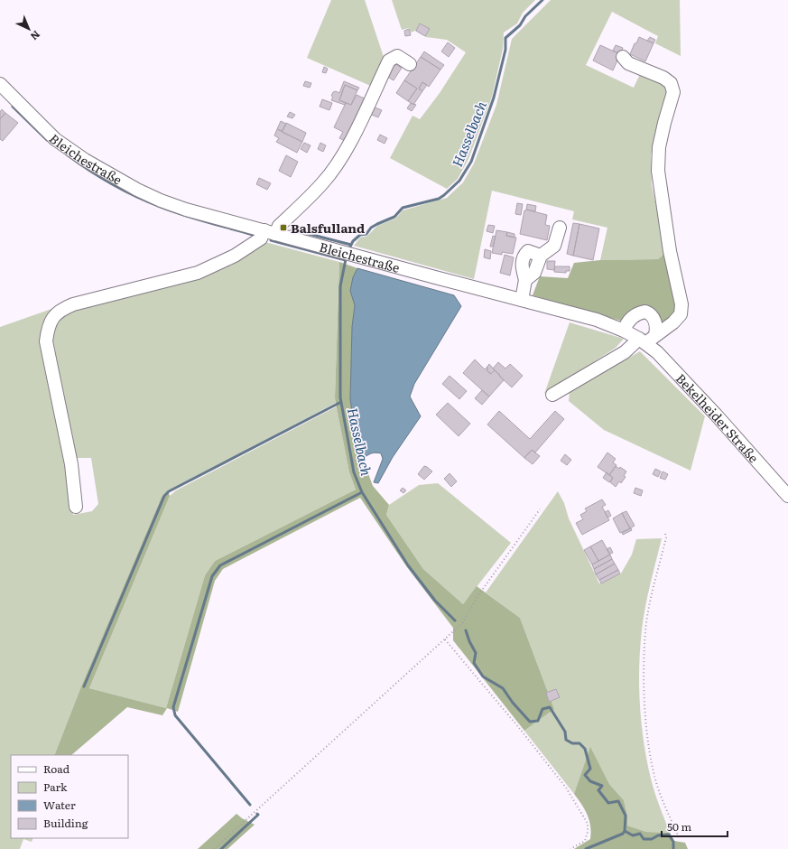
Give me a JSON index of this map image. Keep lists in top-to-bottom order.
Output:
{
  "streets": {
    "street": ["Bleichestraße", "Bekelheider Straße"]
  },
  "crossings": [
    ["Bleichestraße", "Bekelheider Straße"]
  ],
  "water": ["Hasselbach"],
  "places": {
    "transit": ["Balsfulland"]
  },
  "legend": [
    "Road",
    "Park",
    "Water",
    "Building"
  ],
  "scale_bar": "50 m",
  "north": "bottom right"
}
